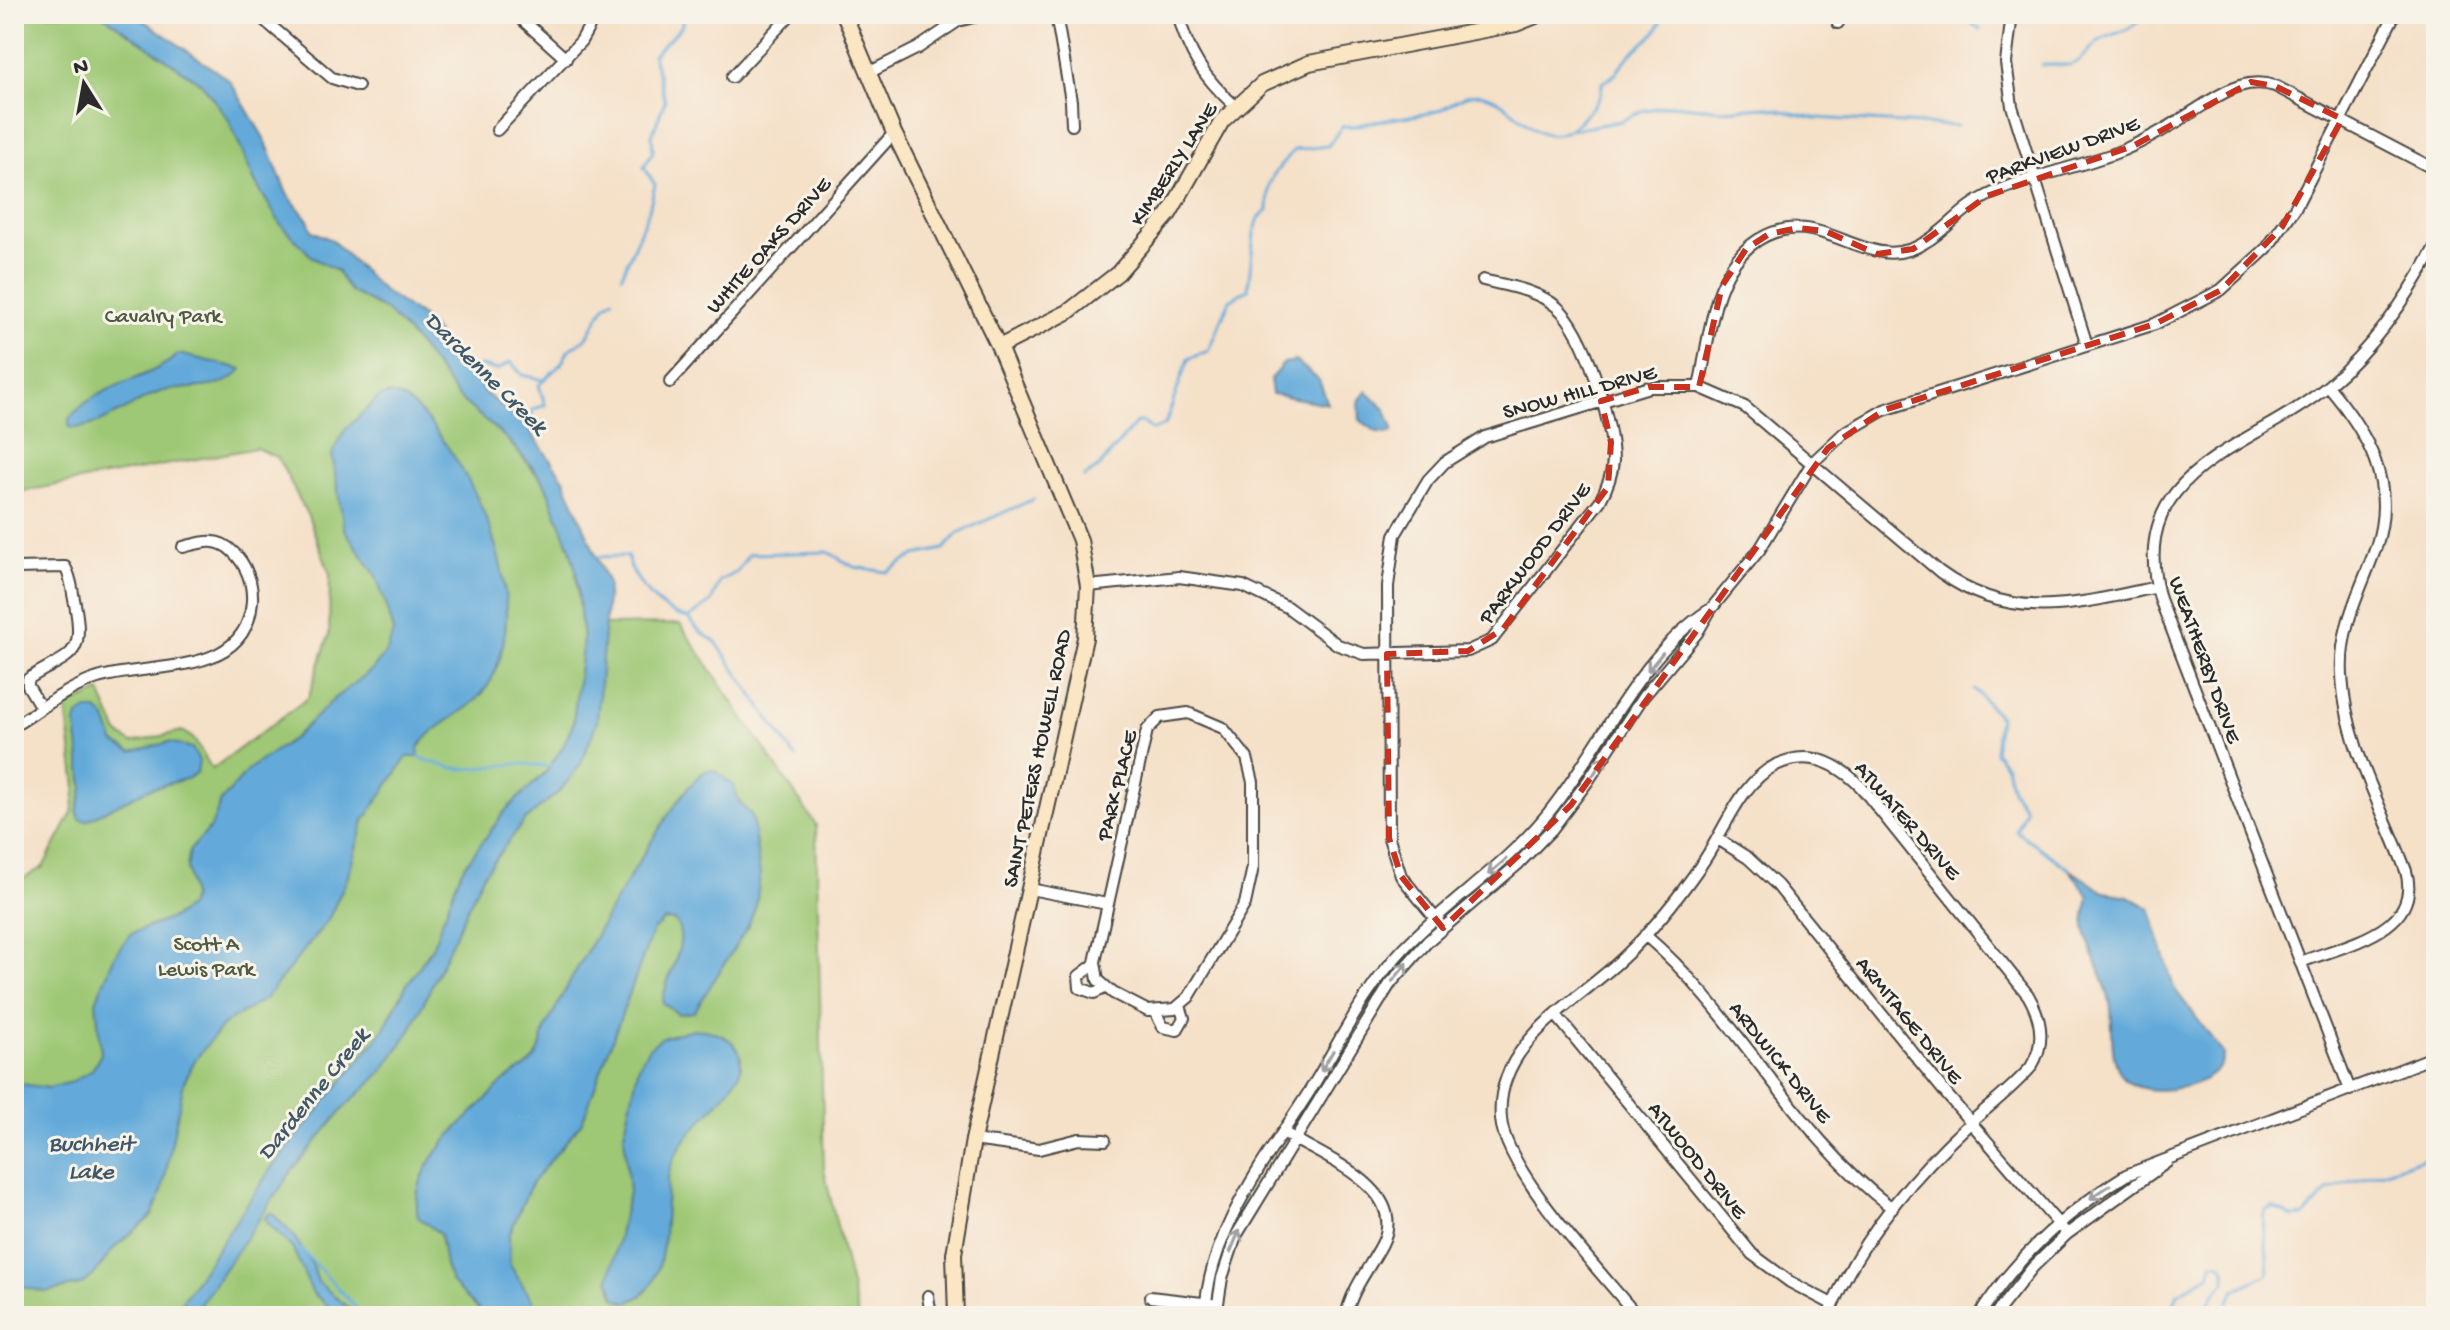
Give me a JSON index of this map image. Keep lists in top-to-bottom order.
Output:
{
  "streets": {
    "main road": ["KIMBERLY LANE", "SAINT PETERS HOWELL ROAD"],
    "street": [
      "PARKVIEW DRIVE",
      "WHITE OAKS DRIVE",
      "SNOW HILL DRIVE",
      "PARKWOOD DRIVE",
      "WEATHERBY DRIVE",
      "PARK PLACE",
      "ATWATER DRIVE",
      "ARMITAGE DRIVE",
      "ARDWICK DRIVE",
      "ATWOOD DRIVE"
    ]
  },
  "crossings": [
    ["PARKVIEW DRIVE", "SNOW HILL DRIVE"],
    ["KIMBERLY LANE", "SAINT PETERS HOWELL ROAD"],
    ["WHITE OAKS DRIVE", "SAINT PETERS HOWELL ROAD"],
    ["SNOW HILL DRIVE", "PARKWOOD DRIVE"],
    ["SNOW HILL DRIVE", "WEATHERBY DRIVE"],
    ["PARKWOOD DRIVE", "SAINT PETERS HOWELL ROAD"],
    ["ATWATER DRIVE", "ARMITAGE DRIVE"],
    ["ATWATER DRIVE", "ARDWICK DRIVE"],
    ["ATWATER DRIVE", "ATWOOD DRIVE"]
  ],
  "water": ["Dardenne Creek", "Buchheit Lake"],
  "parks": ["Cavalry Park", "Scott A Lewis Park"],
  "north": "top"
}
